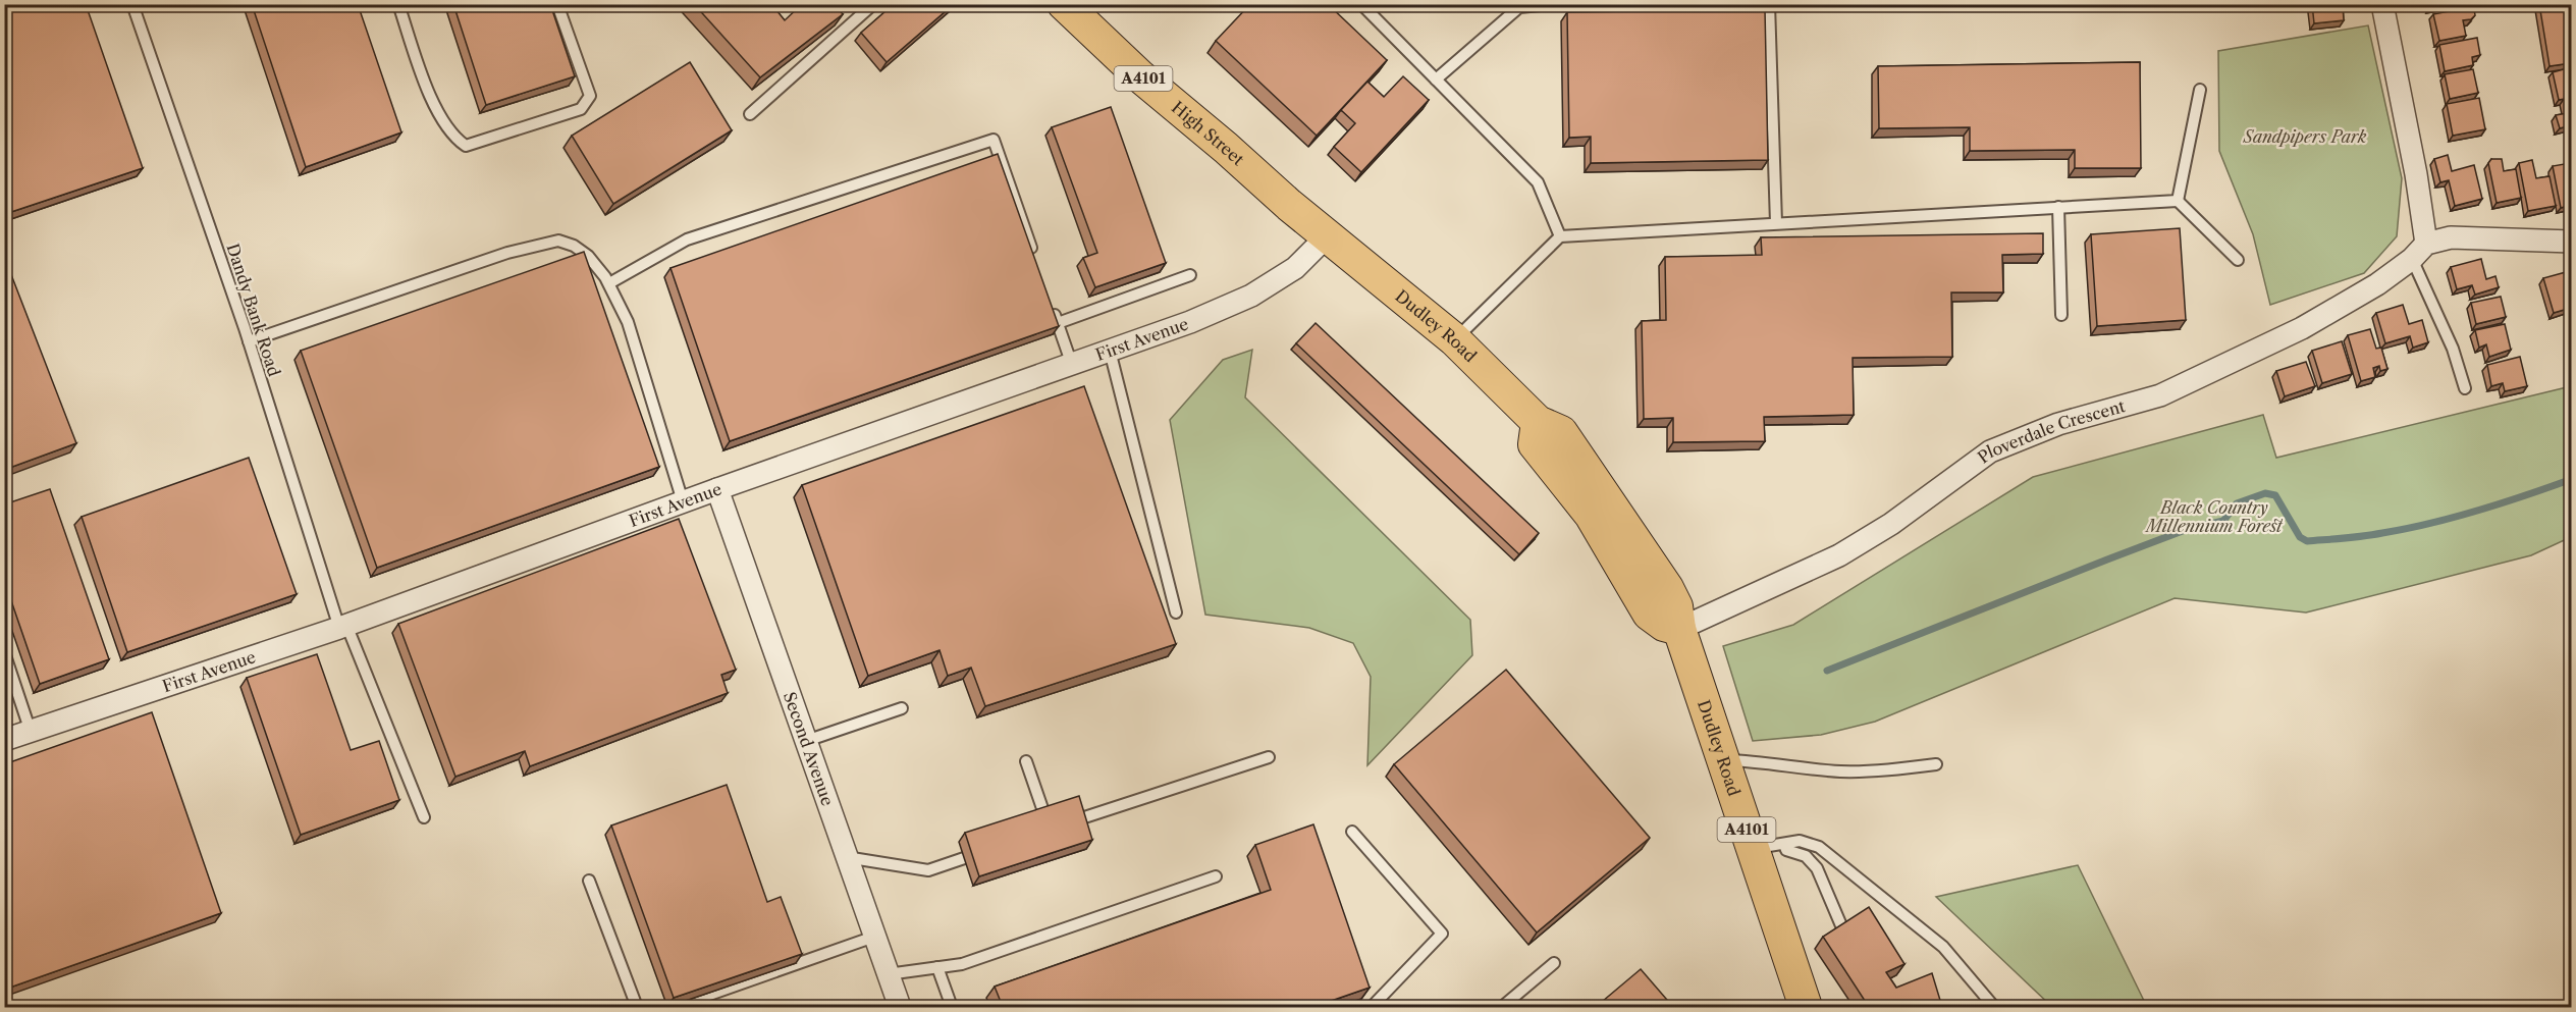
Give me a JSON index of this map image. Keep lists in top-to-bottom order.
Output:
{
  "streets": {
    "main road": ["A4101", "High Street", "Dudley Road"],
    "street": ["First Avenue", "Ploverdale Crescent", "Second Avenue"],
    "lane": ["Dandy Bank Road"]
  },
  "crossings": [
    ["High Street", "Dudley Road"],
    ["High Street", "First Avenue"],
    ["Dandy Bank Road", "First Avenue"],
    ["Dudley Road", "First Avenue"],
    ["Dudley Road", "Ploverdale Crescent"],
    ["First Avenue", "Second Avenue"]
  ],
  "parks": ["Sandpipers Park", "Black Country Millennium Forest"]
}
